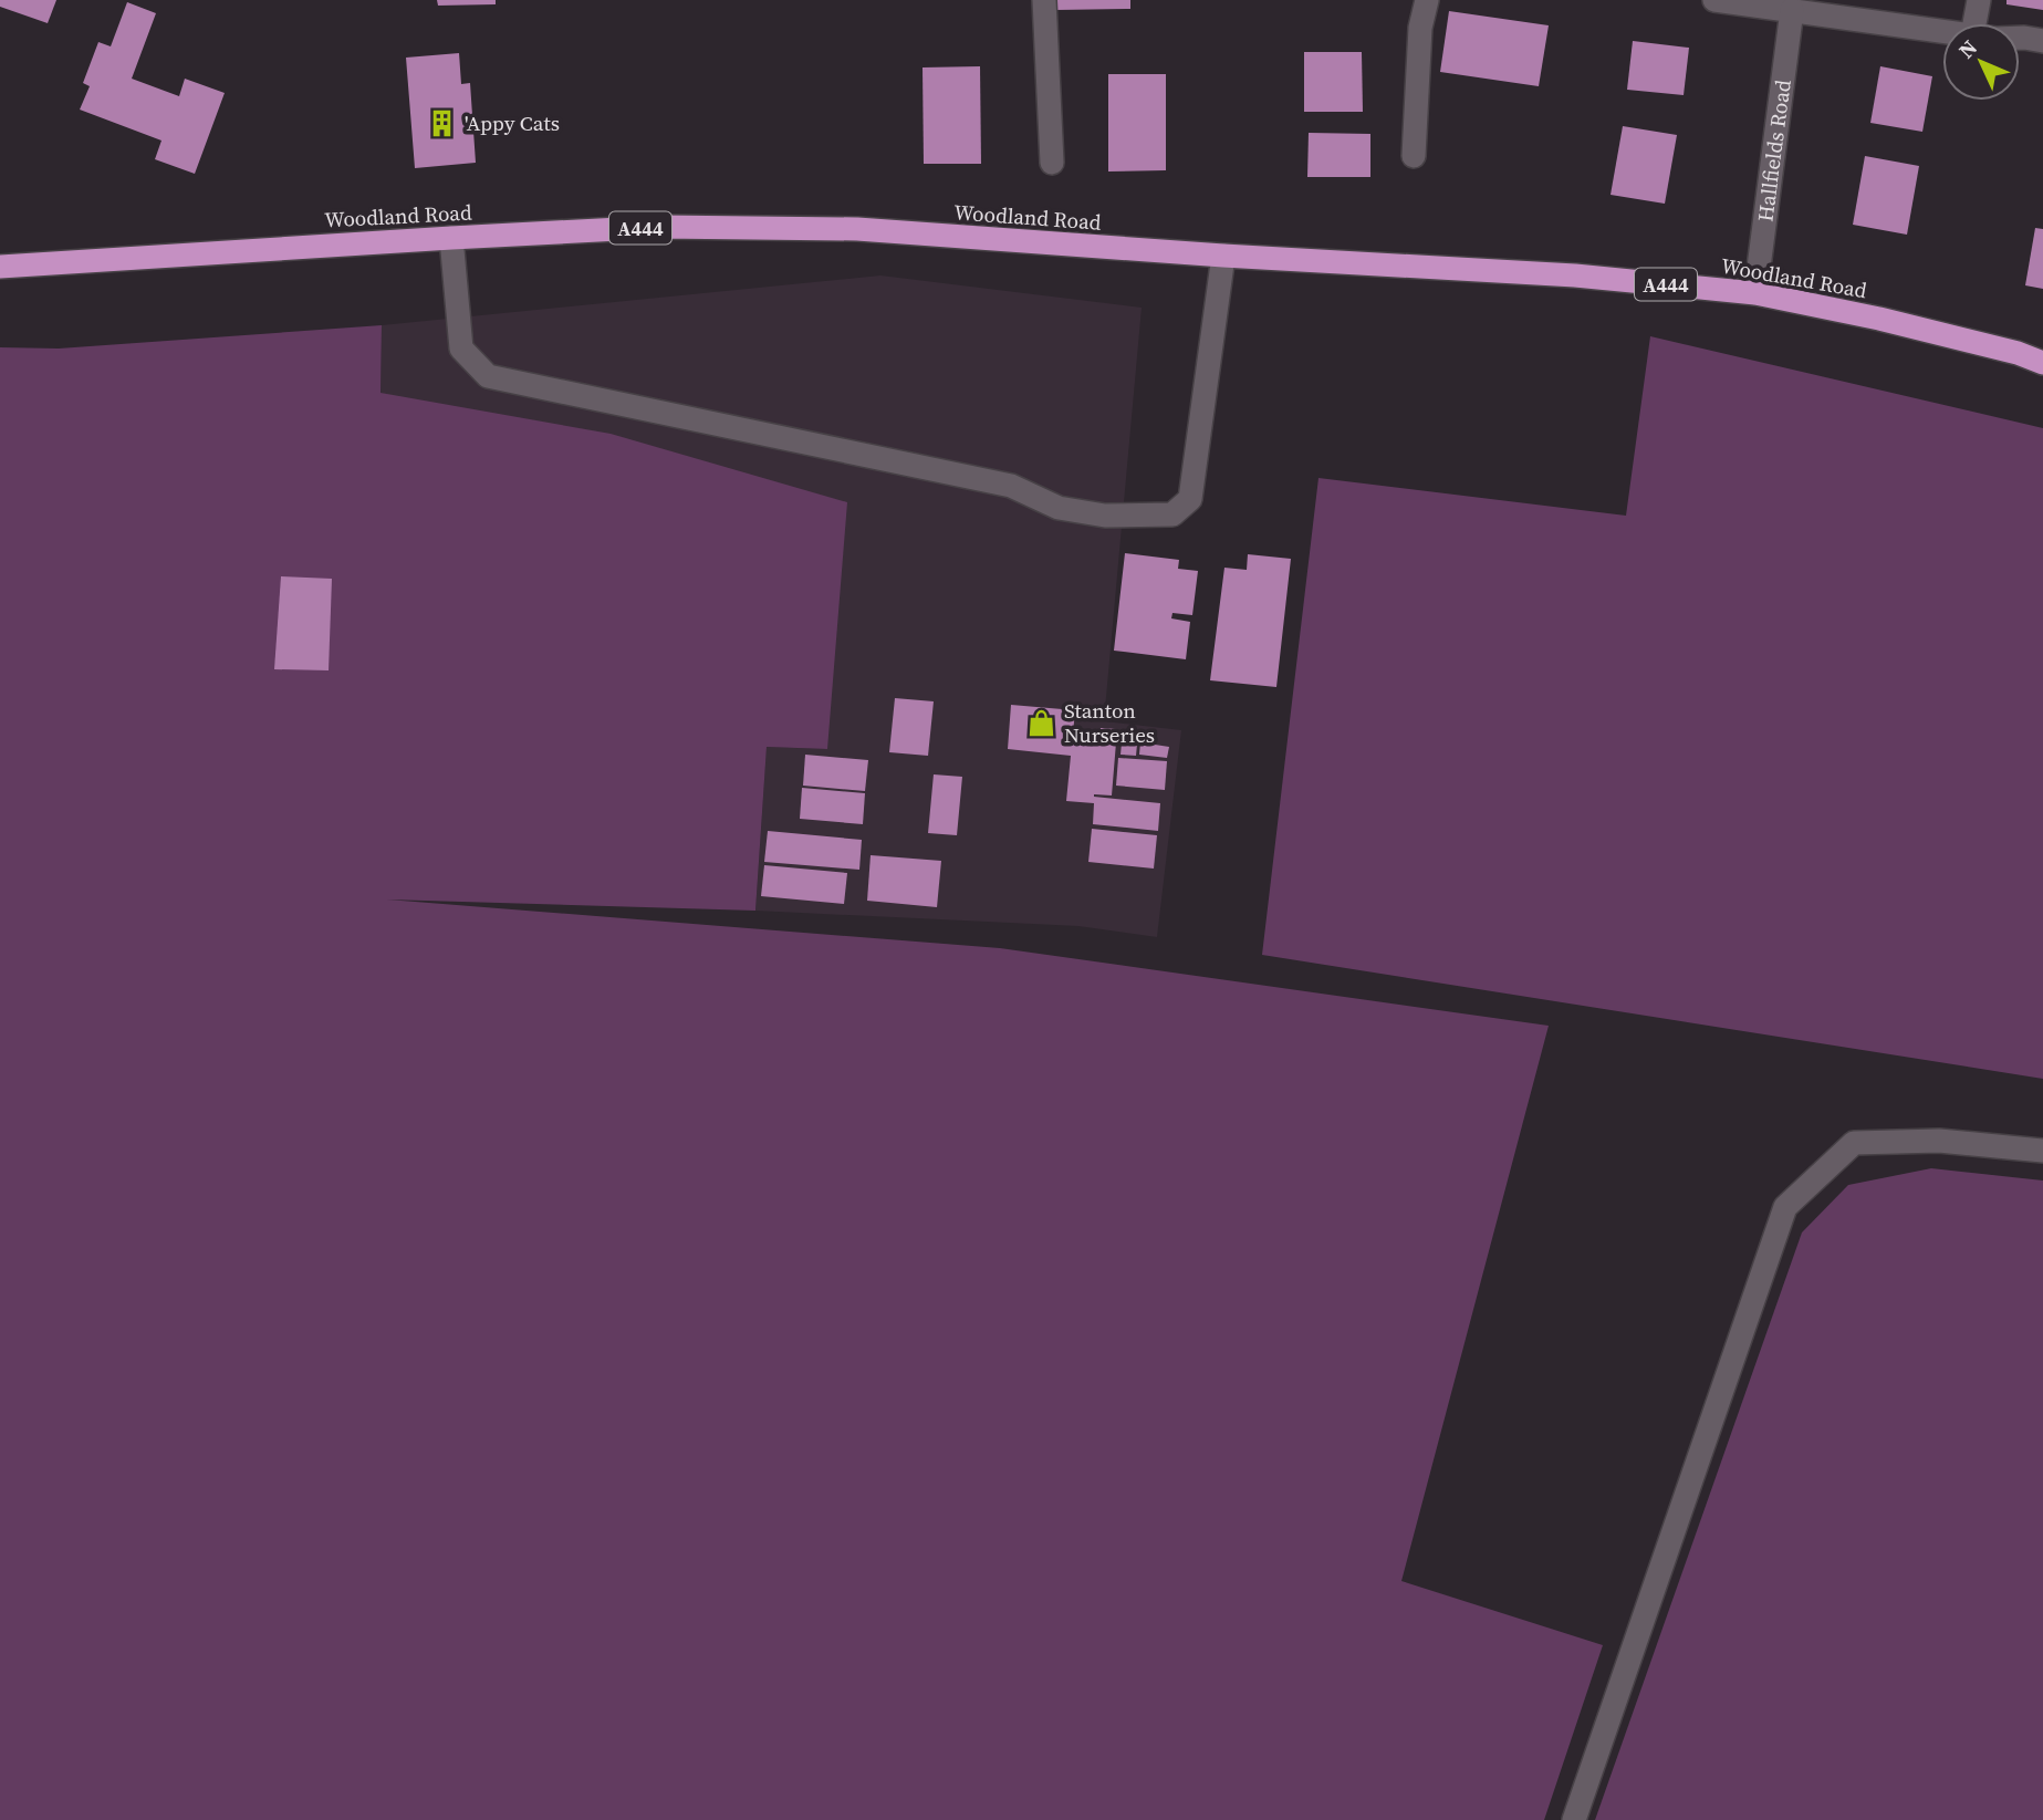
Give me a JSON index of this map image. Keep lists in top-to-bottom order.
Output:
{
  "streets": {
    "highway": ["Woodland Road", "A444"],
    "street": ["Hallfields Road"]
  },
  "crossings": [
    ["Hallfields Road", "Woodland Road"]
  ],
  "places": {
    "building": ["'Appy Cats"],
    "shop": ["Stanton Nurseries"]
  },
  "north": "top left"
}
